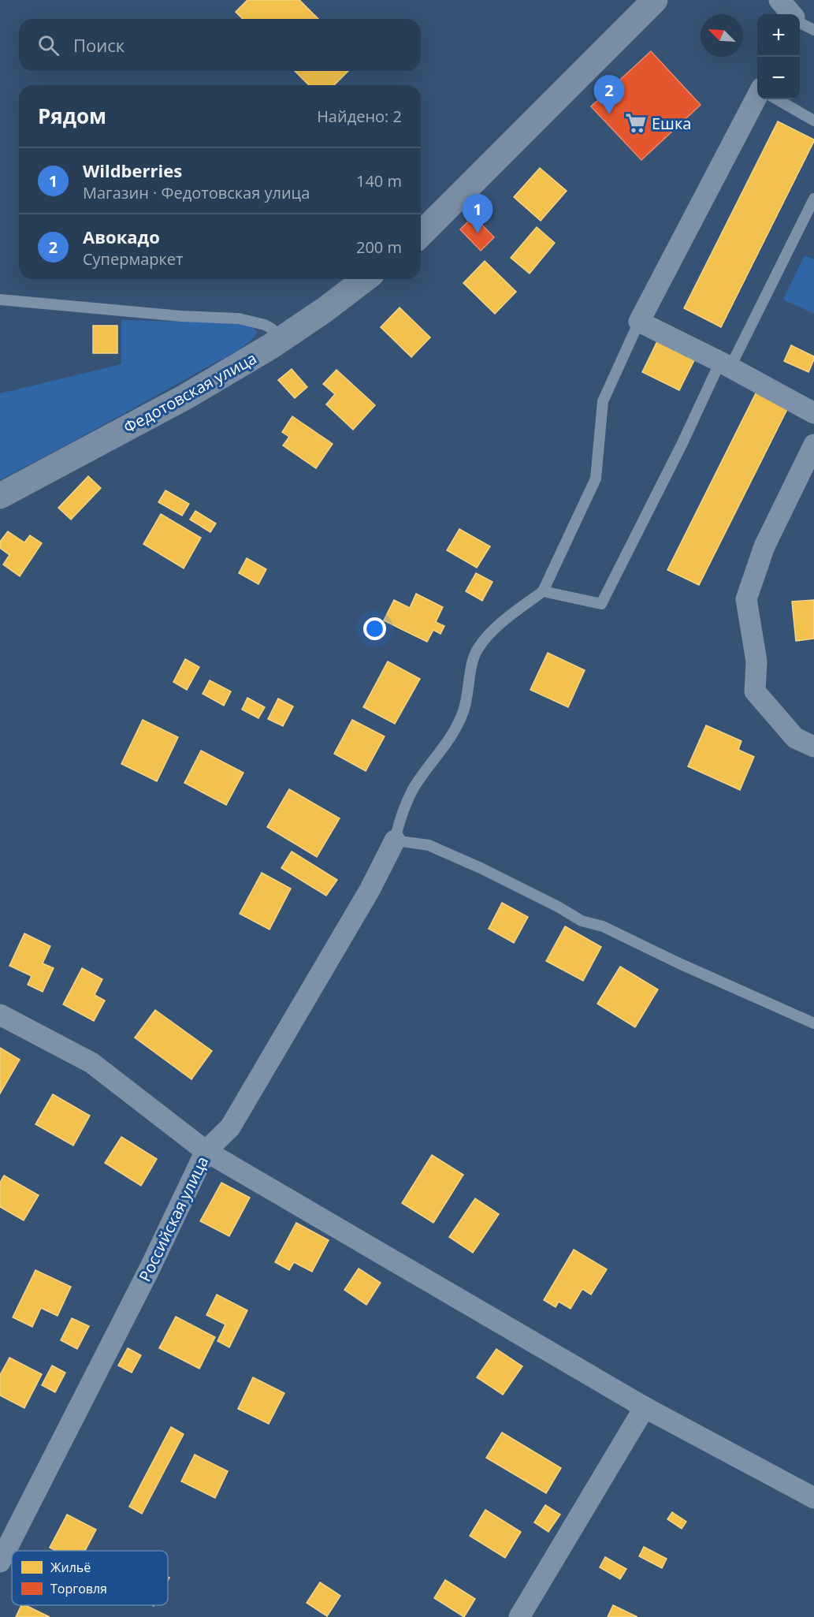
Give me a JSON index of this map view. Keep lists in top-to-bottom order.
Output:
{
  "streets": {
    "street": ["Федотовская улица", "Российская улица"]
  },
  "places": {
    "supermarket": ["Ешка"]
  },
  "legend": ["Жильё", "Торговля"],
  "north": "top left",
  "page": {
    "map_buttons": ["+", "−"],
    "search": "Поиск",
    "pins": ["2", "1"],
    "heading": ["Рядом", "Найдено: 2"],
    "list": [
      {
        "mark": "1",
        "name": "Wildberries",
        "note": "Магазин · Федотовская улица",
        "value": "140 m"
      },
      {
        "mark": "2",
        "name": "Авокадо",
        "note": "Супермаркет",
        "value": "200 m"
      }
    ]
  }
}
